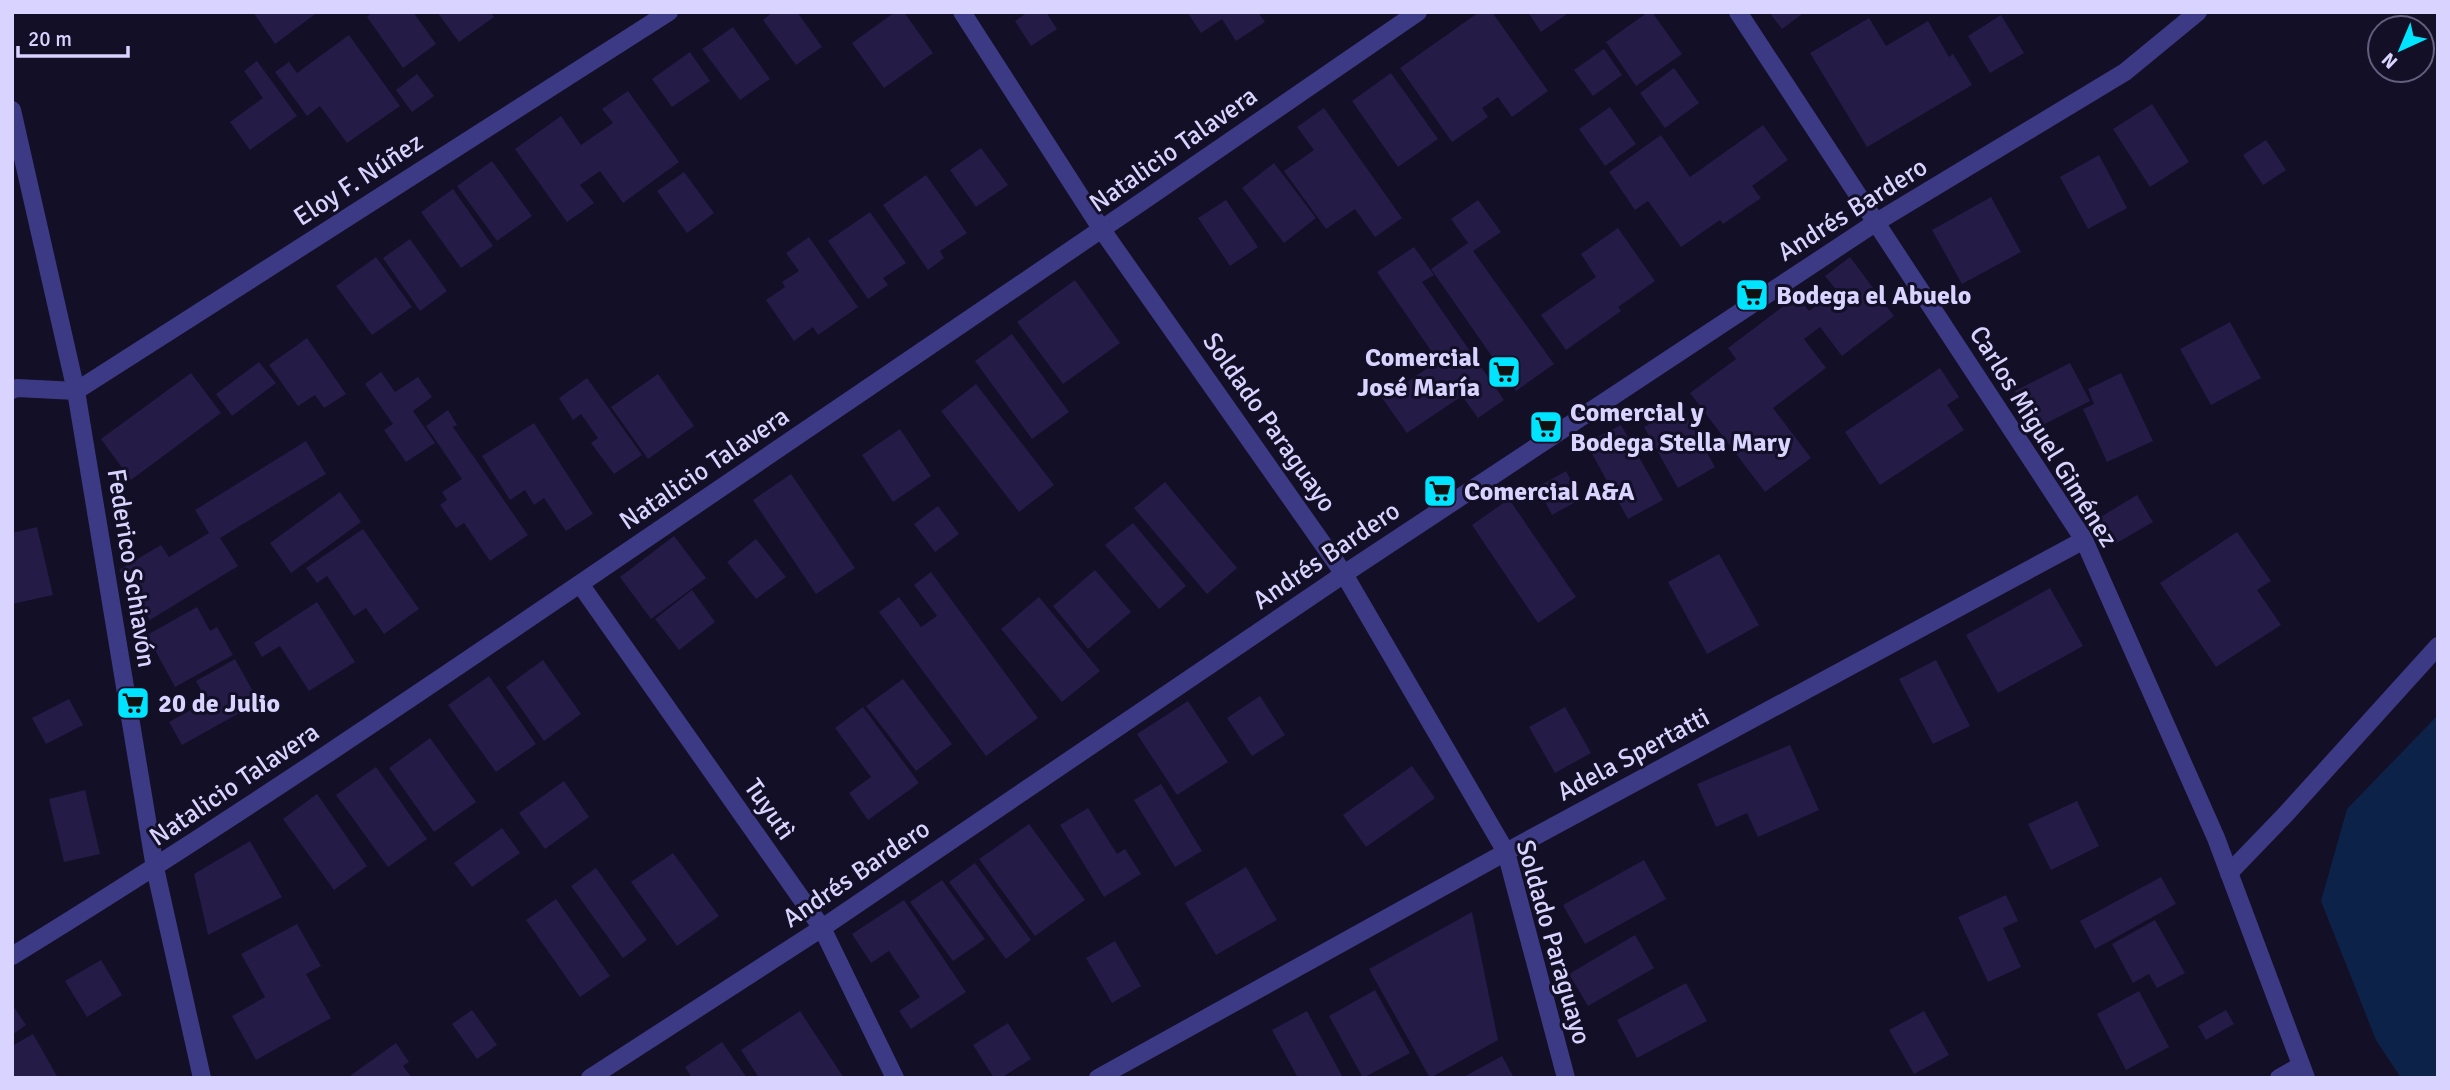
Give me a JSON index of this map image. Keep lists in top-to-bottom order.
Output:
{
  "streets": {
    "street": [
      "Natalicio Talavera",
      "Eloy F. Núñez",
      "Andrés Bardero",
      "Soldado Paraguayo",
      "Carlos Miguel Giménez",
      "Federico Schiavón",
      "Adela Spertatti",
      "Tuyutì"
    ]
  },
  "crossings": [
    ["Natalicio Talavera", "Soldado Paraguayo"],
    ["Natalicio Talavera", "Federico Schiavón"],
    ["Natalicio Talavera", "Tuyutì"],
    ["Eloy F. Núñez", "Federico Schiavón"],
    ["Andrés Bardero", "Soldado Paraguayo"],
    ["Andrés Bardero", "Carlos Miguel Giménez"],
    ["Andrés Bardero", "Tuyutì"],
    ["Soldado Paraguayo", "Adela Spertatti"],
    ["Carlos Miguel Giménez", "Adela Spertatti"]
  ],
  "places": {
    "supermarket": [
      "Bodega el Abuelo",
      "Comercial José María",
      "Comercial y Bodega Stella Mary",
      "Comercial A&A",
      "20 de Julio"
    ]
  },
  "scale_bar": "20 m",
  "north": "bottom left"
}
